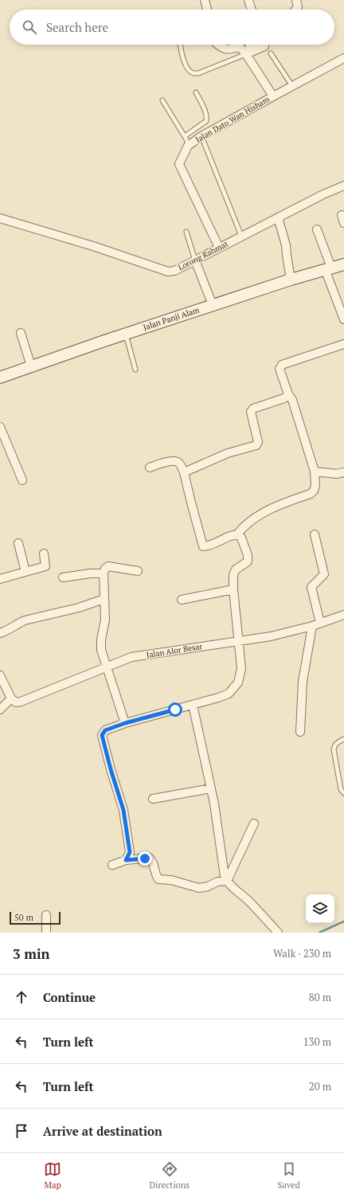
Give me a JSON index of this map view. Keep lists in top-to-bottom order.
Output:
{
  "streets": {
    "main road": ["Jalan Panji Alam"],
    "street": ["Jalan Dato Wan Hisham", "Lorong Rahmat", "Jalan Alor Besar"]
  },
  "crossings": [
    ["Jalan Dato Wan Hisham", "Lorong Rahmat"]
  ],
  "scale_bar": "50 m",
  "page": {
    "search": "Search here",
    "scale": "50 m",
    "heading": ["3 min", "Walk · 230 m"],
    "list": [
      ["Continue", "80 m"],
      ["Turn left", "130 m"],
      ["Turn left", "20 m"],
      "Arrive at destination"
    ],
    "nav": ["Map", "Directions", "Saved"]
  }
}
